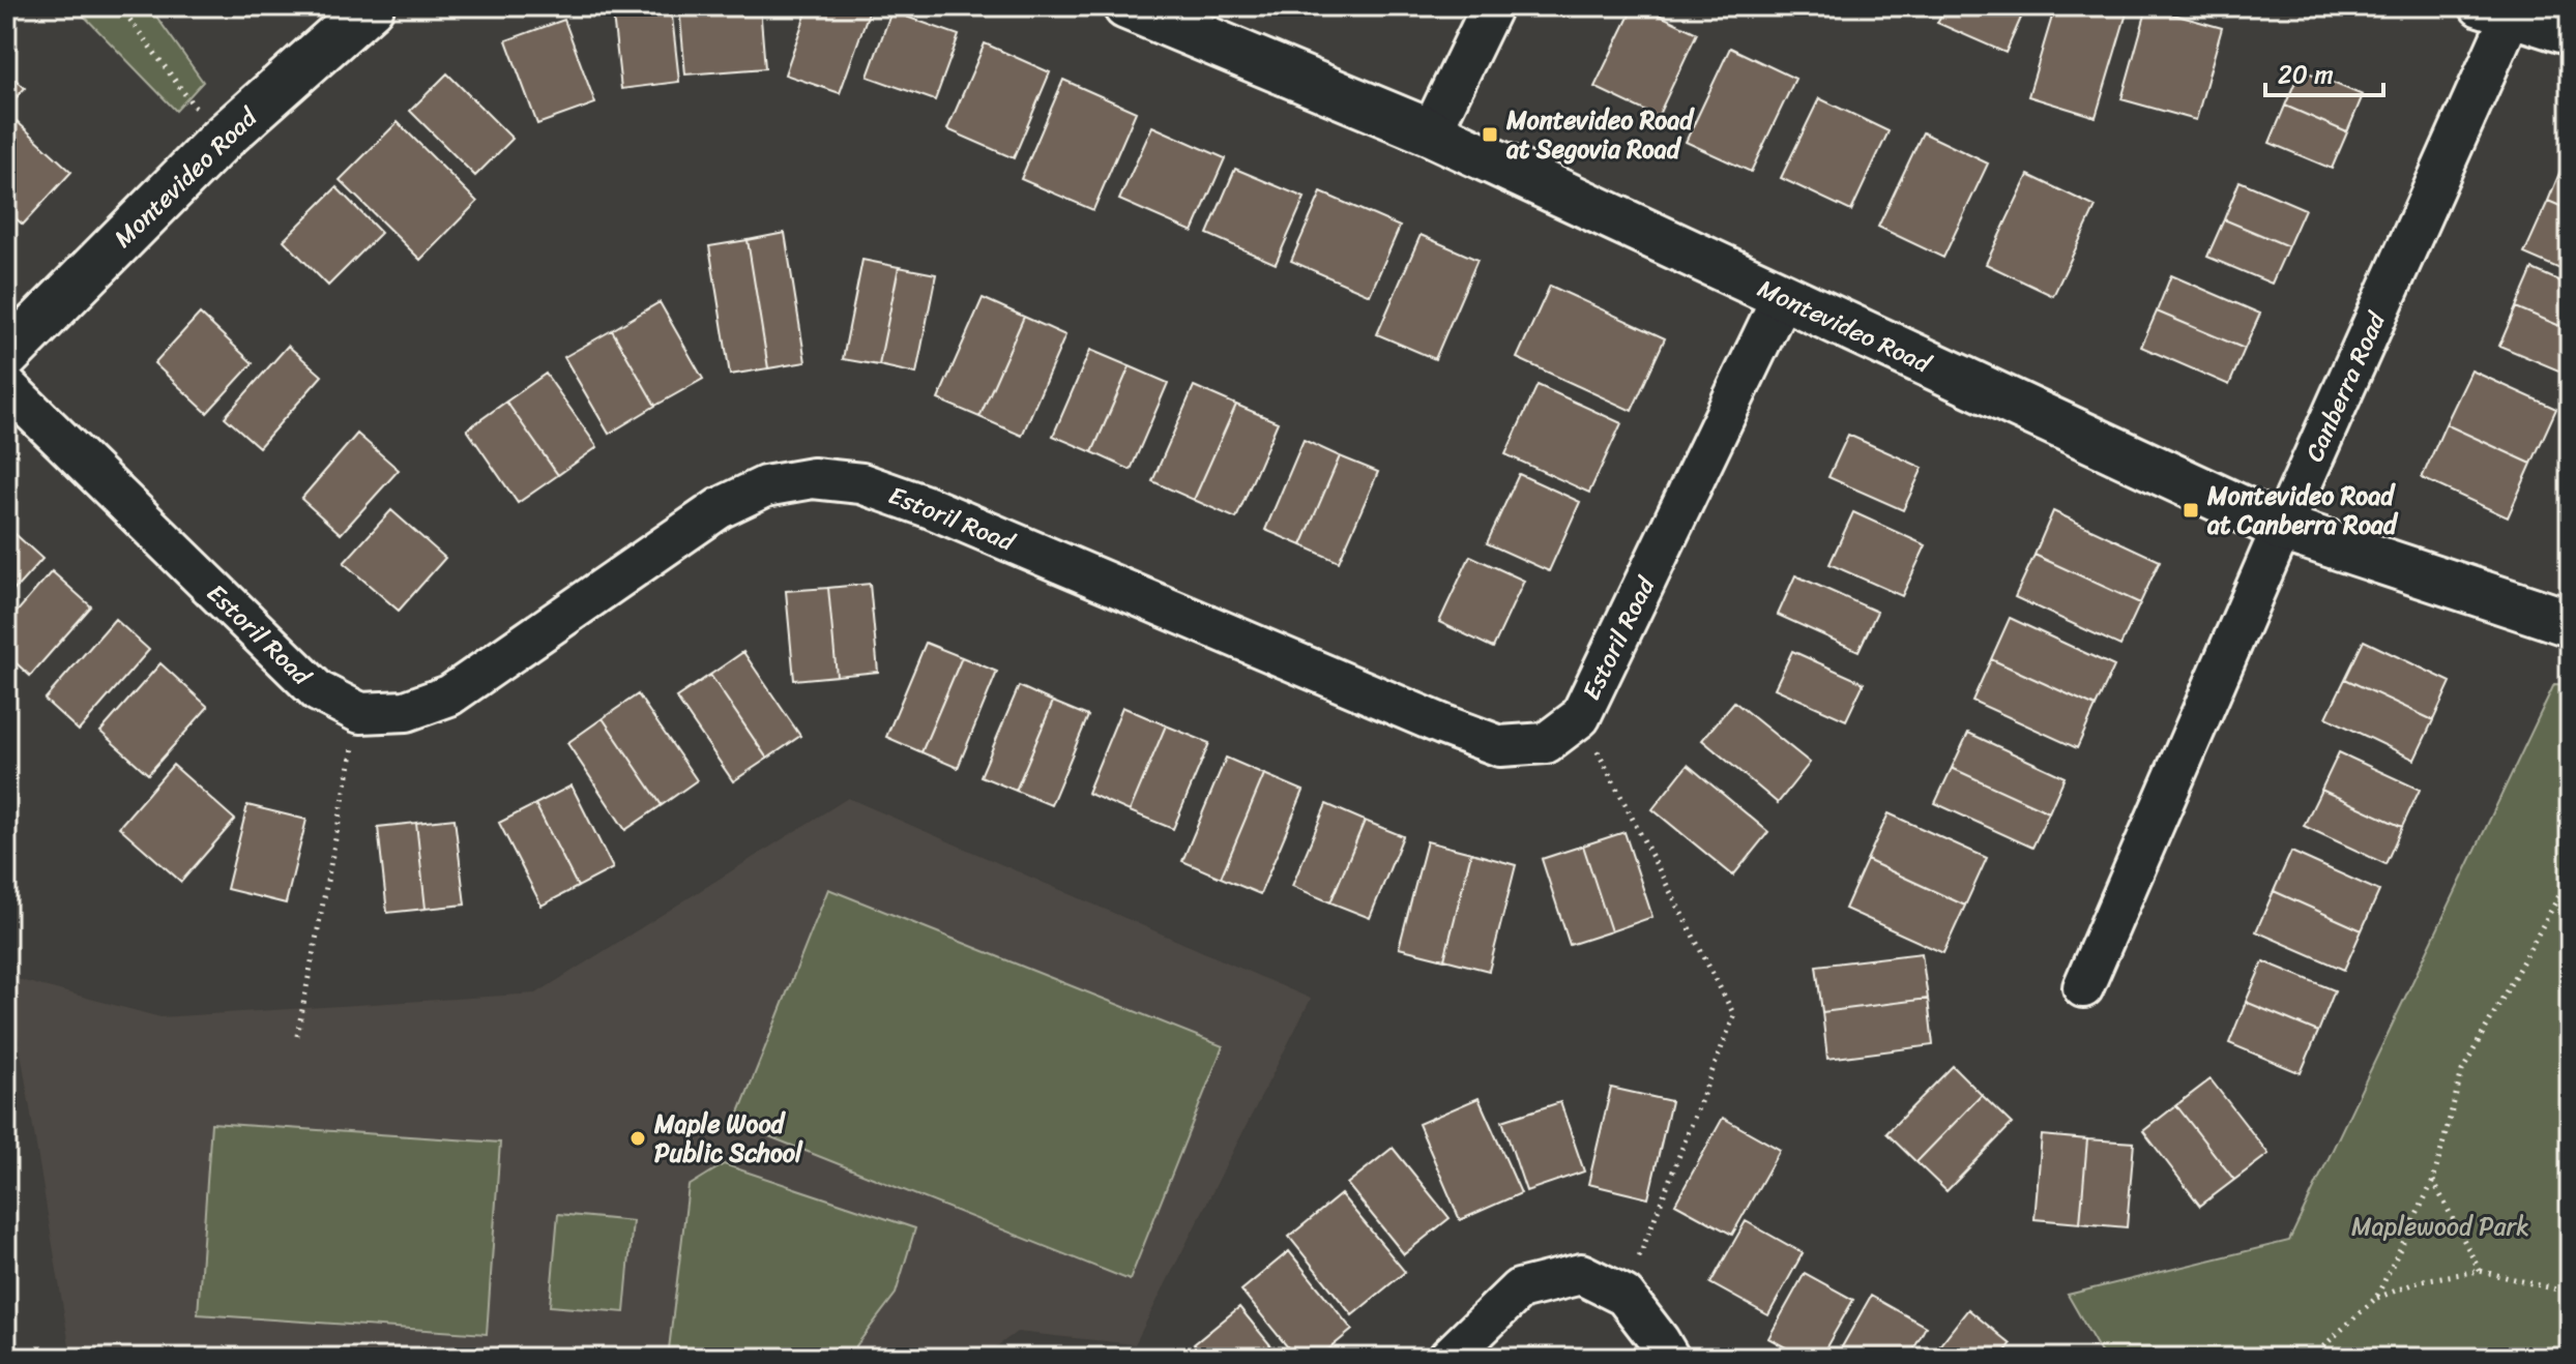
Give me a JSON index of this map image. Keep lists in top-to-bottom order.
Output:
{
  "streets": {
    "street": ["Montevideo Road", "Canberra Road", "Estoril Road"]
  },
  "crossings": [
    ["Montevideo Road", "Canberra Road"],
    ["Montevideo Road", "Estoril Road"]
  ],
  "parks": ["Maplewood Park"],
  "places": {
    "transit": ["Montevideo Road at Segovia Road", "Montevideo Road at Canberra Road"],
    "other": ["Maple Wood Public School"]
  },
  "scale_bar": "20 m"
}
